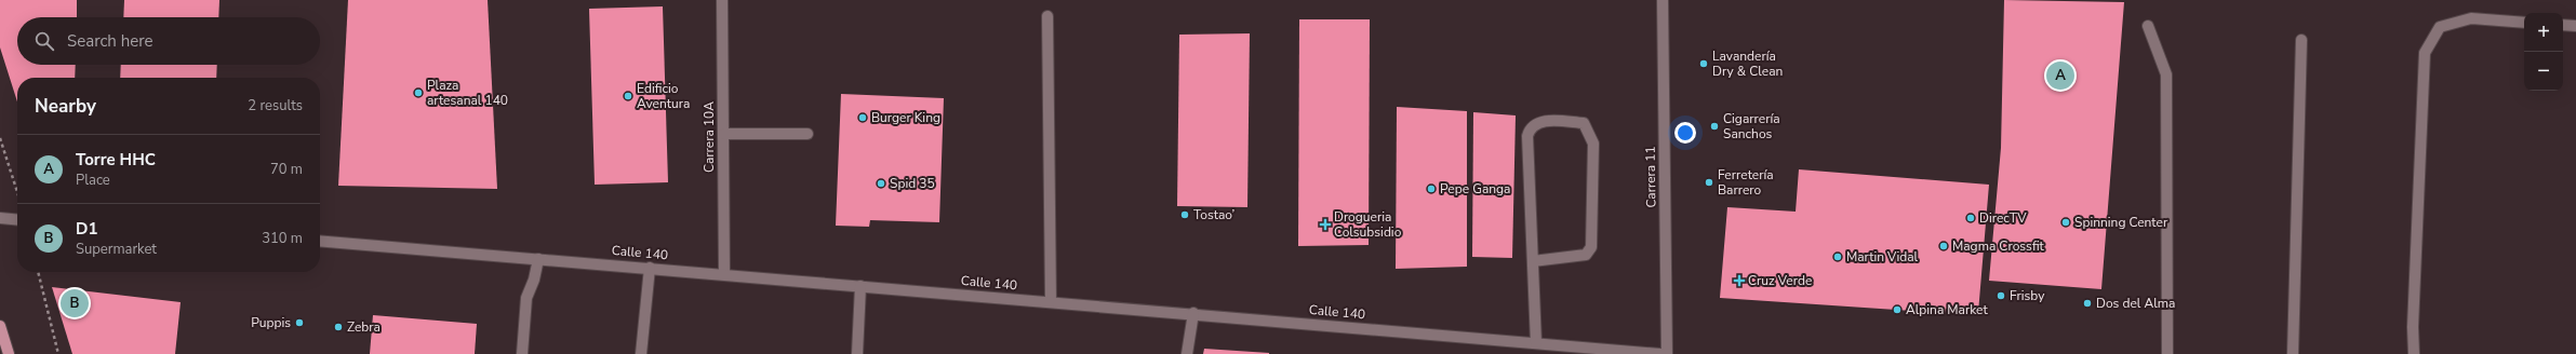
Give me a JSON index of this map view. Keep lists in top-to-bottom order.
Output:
{
  "streets": {
    "street": ["Carrera 10A", "Carrera 11", "Calle 140"]
  },
  "crossings": [
    ["Carrera 10A", "Calle 140"]
  ],
  "places": {
    "other": [
      "Lavandería Dry & Clean",
      "Plaza artesanal 140",
      "Edificio Aventura",
      "Burger King",
      "Cigarrería Sanchos",
      "Ferretería Barrero",
      "Spid 35",
      "Pepe Ganga",
      "Tostao’",
      "DirecTV",
      "Spinning Center",
      "Magma Crossfit",
      "Martin Vidal",
      "Frisby",
      "Dos del Alma",
      "Alpina Market",
      "Puppis",
      "Zebra"
    ],
    "health": ["Drogueria Colsubsidio", "Cruz Verde"]
  },
  "page": {
    "map_buttons": ["+", "−"],
    "search": "Search here",
    "pins": ["A", "B"],
    "heading": ["Nearby", "2 results"],
    "list": [
      {
        "mark": "A",
        "name": "Torre HHC",
        "note": "Place",
        "value": "70 m"
      },
      {
        "mark": "B",
        "name": "D1",
        "note": "Supermarket",
        "value": "310 m"
      }
    ]
  }
}
